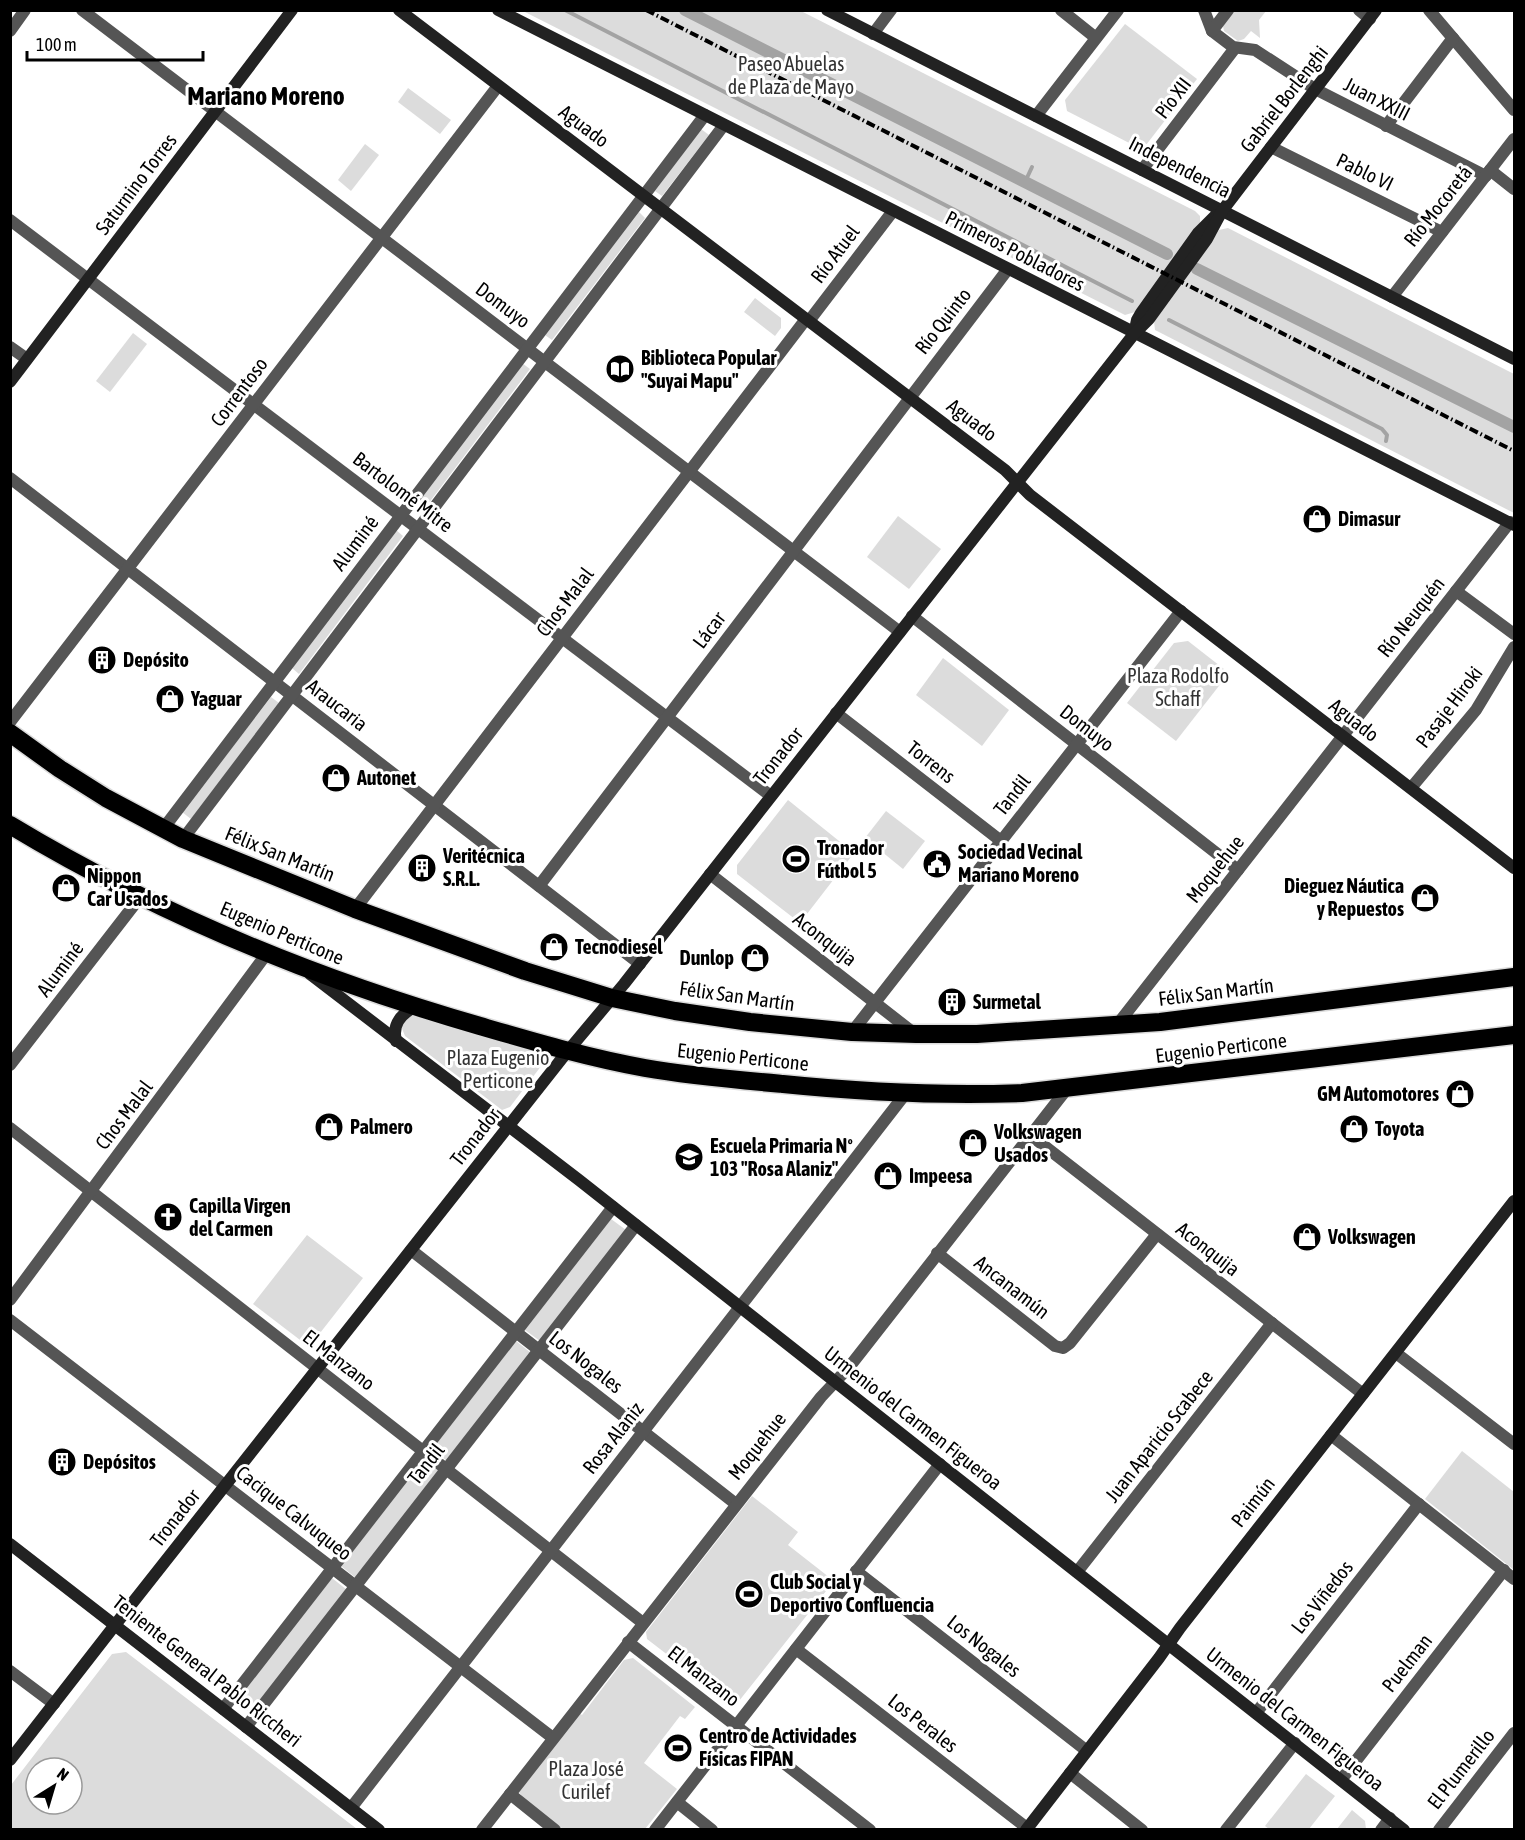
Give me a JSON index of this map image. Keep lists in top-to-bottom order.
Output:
{
  "streets": {
    "highway": ["Félix San Martín", "Eugenio Perticone"],
    "street": [
      "Pío XII",
      "Gabriel Borlenghi",
      "Juan XXIII",
      "Aguado",
      "Independencia",
      "Pablo VI",
      "Saturnino Torres",
      "Río Mocoretá",
      "Primeros Pobladores",
      "Río Atuel",
      "Domuyo",
      "Río Quinto",
      "Correntoso",
      "Bartolomé Mitre",
      "Aluminé",
      "Chos Malal",
      "Río Neuquén",
      "Lácar",
      "Araucaria",
      "Pasaje Hiroki",
      "Tronador",
      "Torrens",
      "Tandil",
      "Moquehue",
      "Aconquija",
      "Ancanamún",
      "El Manzano",
      "Los Nogales",
      "Urmenio del Carmen Figueroa",
      "Juan Aparicio Scabece",
      "Rosa Alaniz",
      "Paimún",
      "Cacique Calvuqueo",
      "Los Viñedos",
      "Puelman",
      "Teniente General Pablo Riccheri",
      "Los Perales",
      "El Plumerillo"
    ]
  },
  "crossings": [
    ["Pío XII", "Juan XXIII"],
    ["Pío XII", "Independencia"],
    ["Gabriel Borlenghi", "Juan XXIII"],
    ["Gabriel Borlenghi", "Aguado"],
    ["Gabriel Borlenghi", "Independencia"],
    ["Gabriel Borlenghi", "Pablo VI"],
    ["Gabriel Borlenghi", "Primeros Pobladores"],
    ["Gabriel Borlenghi", "Tronador"],
    ["Juan XXIII", "Río Mocoretá"],
    ["Aguado", "Río Atuel"],
    ["Aguado", "Río Quinto"],
    ["Aguado", "Correntoso"],
    ["Aguado", "Aluminé"],
    ["Aguado", "Chos Malal"],
    ["Aguado", "Río Neuquén"],
    ["Aguado", "Lácar"],
    ["Aguado", "Pasaje Hiroki"],
    ["Aguado", "Tronador"],
    ["Aguado", "Tandil"],
    ["Aguado", "Moquehue"],
    ["Independencia", "Río Mocoretá"],
    ["Pablo VI", "Río Mocoretá"],
    ["Saturnino Torres", "Domuyo"],
    ["Saturnino Torres", "Bartolomé Mitre"],
    ["Primeros Pobladores", "Río Atuel"],
    ["Primeros Pobladores", "Río Quinto"],
    ["Primeros Pobladores", "Aluminé"],
    ["Primeros Pobladores", "Río Neuquén"],
    ["Río Atuel", "Chos Malal"],
    ["Domuyo", "Correntoso"],
    ["Domuyo", "Aluminé"],
    ["Domuyo", "Chos Malal"],
    ["Domuyo", "Lácar"],
    ["Domuyo", "Tronador"],
    ["Domuyo", "Tandil"],
    ["Domuyo", "Moquehue"],
    ["Río Quinto", "Lácar"],
    ["Correntoso", "Bartolomé Mitre"],
    ["Correntoso", "Araucaria"],
    ["Bartolomé Mitre", "Aluminé"],
    ["Bartolomé Mitre", "Chos Malal"],
    ["Bartolomé Mitre", "Lácar"],
    ["Bartolomé Mitre", "Tronador"],
    ["Aluminé", "Araucaria"],
    ["Aluminé", "Félix San Martín"],
    ["Aluminé", "Eugenio Perticone"],
    ["Chos Malal", "Araucaria"],
    ["Chos Malal", "Félix San Martín"],
    ["Chos Malal", "Eugenio Perticone"],
    ["Chos Malal", "El Manzano"],
    ["Río Neuquén", "Moquehue"],
    ["Lácar", "Araucaria"],
    ["Araucaria", "Tronador"],
    ["Tronador", "Torrens"],
    ["Tronador", "Félix San Martín"],
    ["Tronador", "Eugenio Perticone"],
    ["Tronador", "Aconquija"],
    ["Tronador", "El Manzano"],
    ["Tronador", "Los Nogales"],
    ["Tronador", "Urmenio del Carmen Figueroa"],
    ["Tronador", "Cacique Calvuqueo"],
    ["Tronador", "Teniente General Pablo Riccheri"],
    ["Torrens", "Tandil"],
    ["Tandil", "Félix San Martín"],
    ["Tandil", "Aconquija"],
    ["Tandil", "El Manzano"],
    ["Tandil", "Los Nogales"],
    ["Tandil", "Urmenio del Carmen Figueroa"],
    ["Tandil", "Cacique Calvuqueo"],
    ["Tandil", "Teniente General Pablo Riccheri"],
    ["Félix San Martín", "Moquehue"],
    ["Félix San Martín", "Aconquija"],
    ["Moquehue", "Eugenio Perticone"],
    ["Moquehue", "Aconquija"],
    ["Moquehue", "Ancanamún"],
    ["Moquehue", "El Manzano"],
    ["Moquehue", "Los Nogales"],
    ["Moquehue", "Urmenio del Carmen Figueroa"],
    ["Moquehue", "Cacique Calvuqueo"],
    ["Eugenio Perticone", "Urmenio del Carmen Figueroa"],
    ["Eugenio Perticone", "Rosa Alaniz"],
    ["Aconquija", "Ancanamún"],
    ["Aconquija", "Juan Aparicio Scabece"],
    ["Aconquija", "Paimún"],
    ["El Manzano", "Rosa Alaniz"],
    ["Los Nogales", "Rosa Alaniz"],
    ["Los Nogales", "Paimún"],
    ["Urmenio del Carmen Figueroa", "Juan Aparicio Scabece"],
    ["Urmenio del Carmen Figueroa", "Rosa Alaniz"],
    ["Urmenio del Carmen Figueroa", "Paimún"],
    ["Urmenio del Carmen Figueroa", "Los Viñedos"],
    ["Urmenio del Carmen Figueroa", "Puelman"],
    ["Rosa Alaniz", "Cacique Calvuqueo"],
    ["Rosa Alaniz", "Teniente General Pablo Riccheri"],
    ["Paimún", "Los Perales"]
  ],
  "districts": ["Mariano Moreno"],
  "parks": [
    "Paseo Abuelas de Plaza de Mayo",
    "Plaza Rodolfo Schaff",
    "Plaza Eugenio Perticone",
    "Plaza José Curilef"
  ],
  "places": {
    "library": ["Biblioteca Popular \"Suyai Mapu\""],
    "shop": [
      "Dimasur",
      "Yaguar",
      "Autonet",
      "Nippon Car Usados",
      "Dieguez Náutica y Repuestos",
      "Tecnodiesel",
      "Dunlop",
      "GM Automotores",
      "Palmero",
      "Toyota",
      "Volkswagen Usados",
      "Impeesa",
      "Volkswagen"
    ],
    "building": [
      "Depósito",
      "Veritécnica S.R.L.",
      "Surmetal",
      "Depósitos"
    ],
    "sports": ["Tronador Fútbol 5", "Club Social y Deportivo Confluencia", "Centro de Actividades Físicas FIPAN"],
    "public building": ["Sociedad Vecinal Mariano Moreno"],
    "school or university": ["Escuela Primaria Nº 103 \"Rosa Alaniz\""],
    "church": ["Capilla Virgen del Carmen"]
  },
  "scale_bar": "100 m",
  "north": "top right"
}
